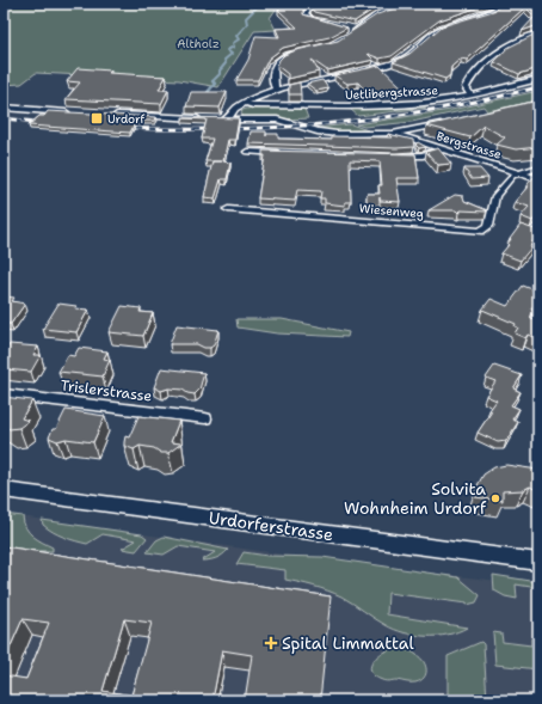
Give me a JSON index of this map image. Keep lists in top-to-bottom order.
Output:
{
  "streets": {
    "main road": ["Urdorferstrasse"],
    "street": [
      "Uetlibergstrasse",
      "Bergstrasse",
      "Wiesenweg",
      "Trislerstrasse"
    ]
  },
  "crossings": [
    ["Bergstrasse", "Wiesenweg"]
  ],
  "parks": ["Altholz"],
  "places": {
    "transit": ["Urdorf"],
    "other": ["Solvita Wohnheim Urdorf"],
    "health": ["Spital Limmattal"]
  }
}
